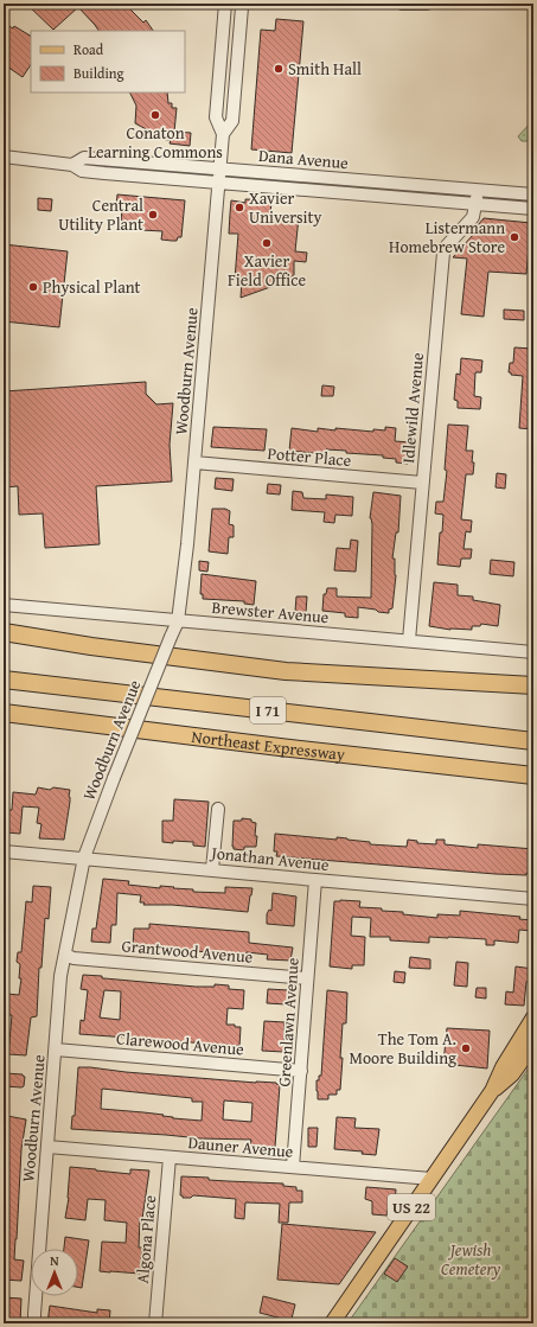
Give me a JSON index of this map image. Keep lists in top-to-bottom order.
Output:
{
  "streets": {
    "highway": ["I 71", "Northeast Expressway"],
    "main road": ["US 22"],
    "street": [
      "Dana Avenue",
      "Woodburn Avenue",
      "Idlewild Avenue",
      "Potter Place",
      "Brewster Avenue",
      "Jonathan Avenue",
      "Grantwood Avenue",
      "Greenlawn Avenue",
      "Clarewood Avenue",
      "Dauner Avenue",
      "Algona Place"
    ]
  },
  "crossings": [
    ["Dana Avenue", "Woodburn Avenue"],
    ["Dana Avenue", "Idlewild Avenue"],
    ["Woodburn Avenue", "Potter Place"],
    ["Woodburn Avenue", "Brewster Avenue"],
    ["Woodburn Avenue", "Jonathan Avenue"],
    ["Woodburn Avenue", "Grantwood Avenue"],
    ["Woodburn Avenue", "Clarewood Avenue"],
    ["Woodburn Avenue", "Dauner Avenue"],
    ["Idlewild Avenue", "Potter Place"],
    ["Idlewild Avenue", "Brewster Avenue"],
    ["Jonathan Avenue", "Greenlawn Avenue"],
    ["Grantwood Avenue", "Greenlawn Avenue"],
    ["Greenlawn Avenue", "Clarewood Avenue"],
    ["Greenlawn Avenue", "Dauner Avenue"],
    ["Dauner Avenue", "US 22"],
    ["Dauner Avenue", "Algona Place"]
  ],
  "parks": ["Jewish Cemetery"],
  "places": [
    "Smith Hall",
    "Conaton Learning Commons",
    "Xavier University",
    "Central Utility Plant",
    "Listermann Homebrew Store",
    "Xavier Field Office",
    "Physical Plant",
    "The Tom A. Moore Building"
  ],
  "legend": ["Road", "Building"],
  "north": "top"
}
